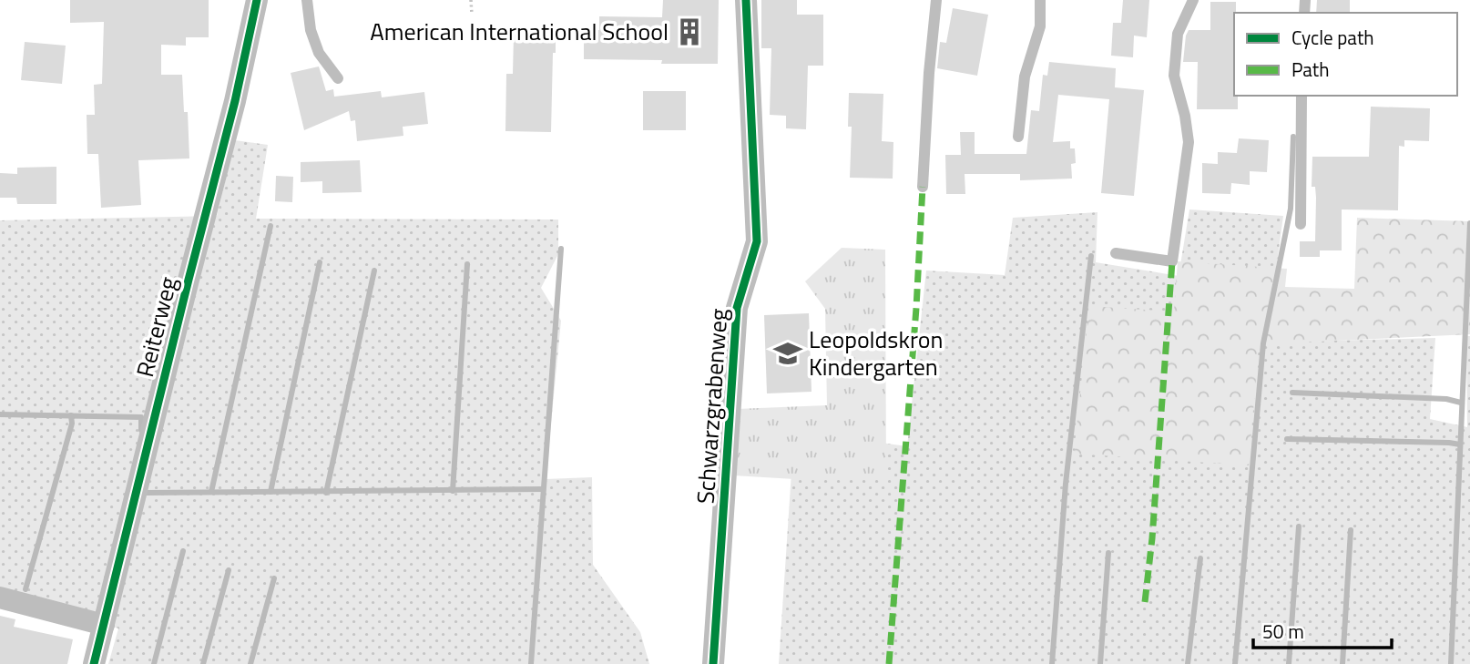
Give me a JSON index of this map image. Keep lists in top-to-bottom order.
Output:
{
  "streets": {
    "street": ["Reiterweg", "Schwarzgrabenweg"]
  },
  "places": {
    "building": ["American International School"],
    "school or university": ["Leopoldskron Kindergarten"]
  },
  "legend": ["Cycle path", "Path"],
  "scale_bar": "50 m"
}
